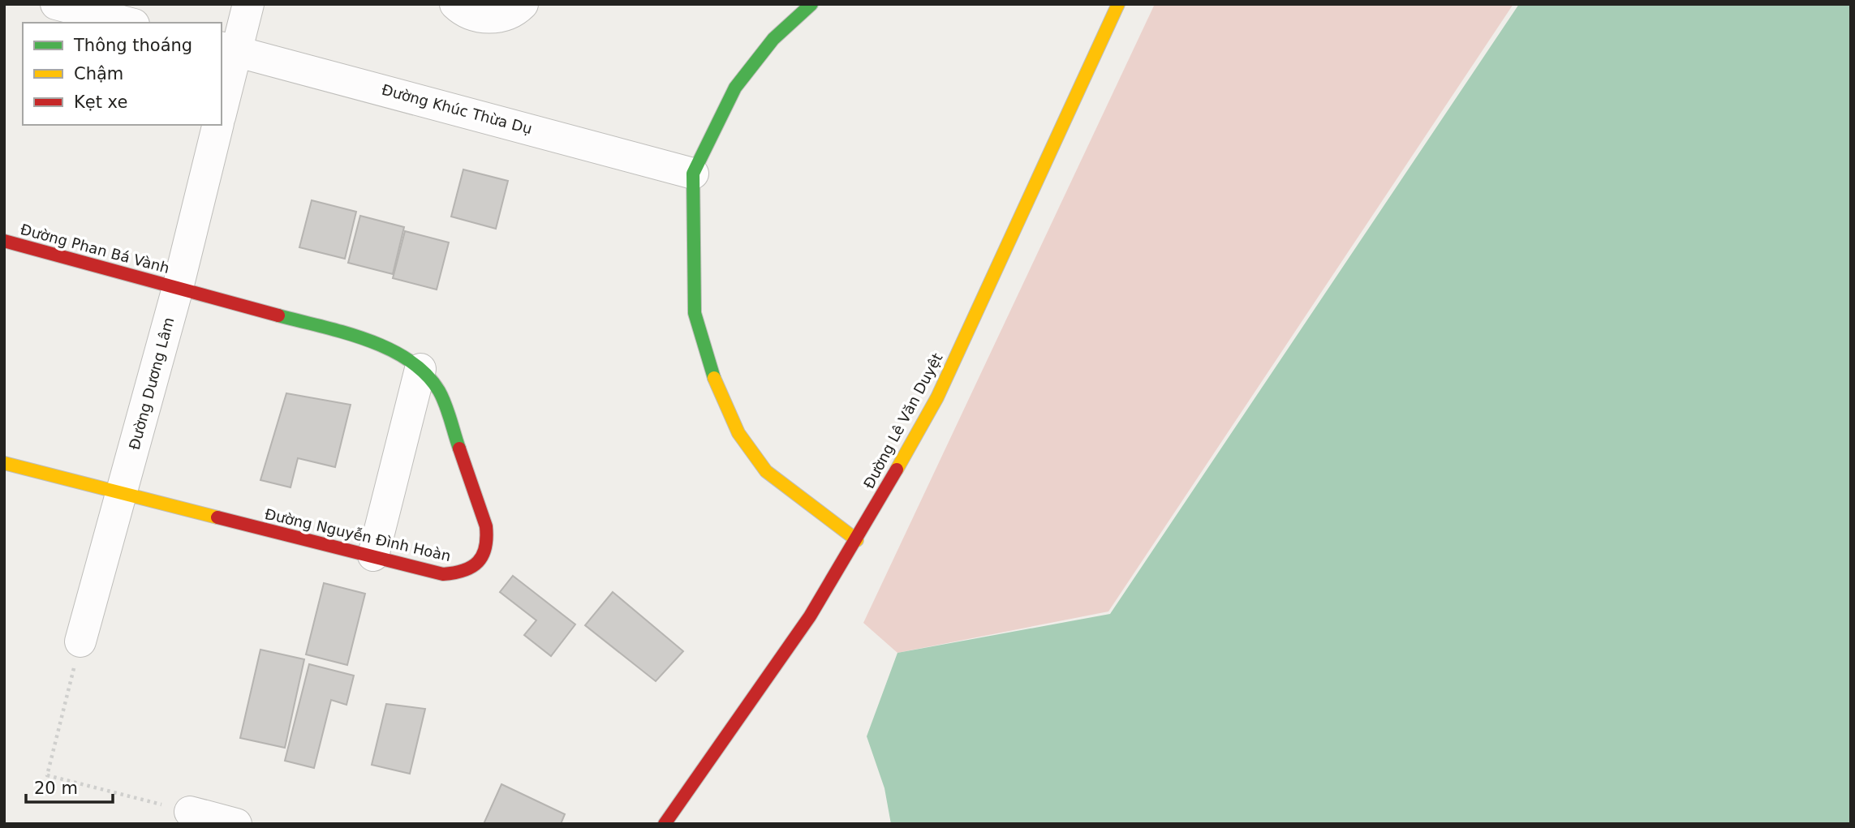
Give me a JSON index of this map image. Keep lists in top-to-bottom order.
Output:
{
  "streets": {
    "street": [
      "Đường Khúc Thừa Dụ",
      "Đường Phan Bá Vành",
      "Đường Dương Lâm",
      "Đường Lê Văn Duyệt",
      "Đường Nguyễn Đình Hoàn"
    ]
  },
  "crossings": [
    ["Đường Phan Bá Vành", "Đường Dương Lâm"],
    ["Đường Phan Bá Vành", "Đường Nguyễn Đình Hoàn"],
    ["Đường Dương Lâm", "Đường Nguyễn Đình Hoàn"]
  ],
  "legend": ["Thông thoáng", "Chậm", "Kẹt xe"],
  "scale_bar": "20 m"
}
